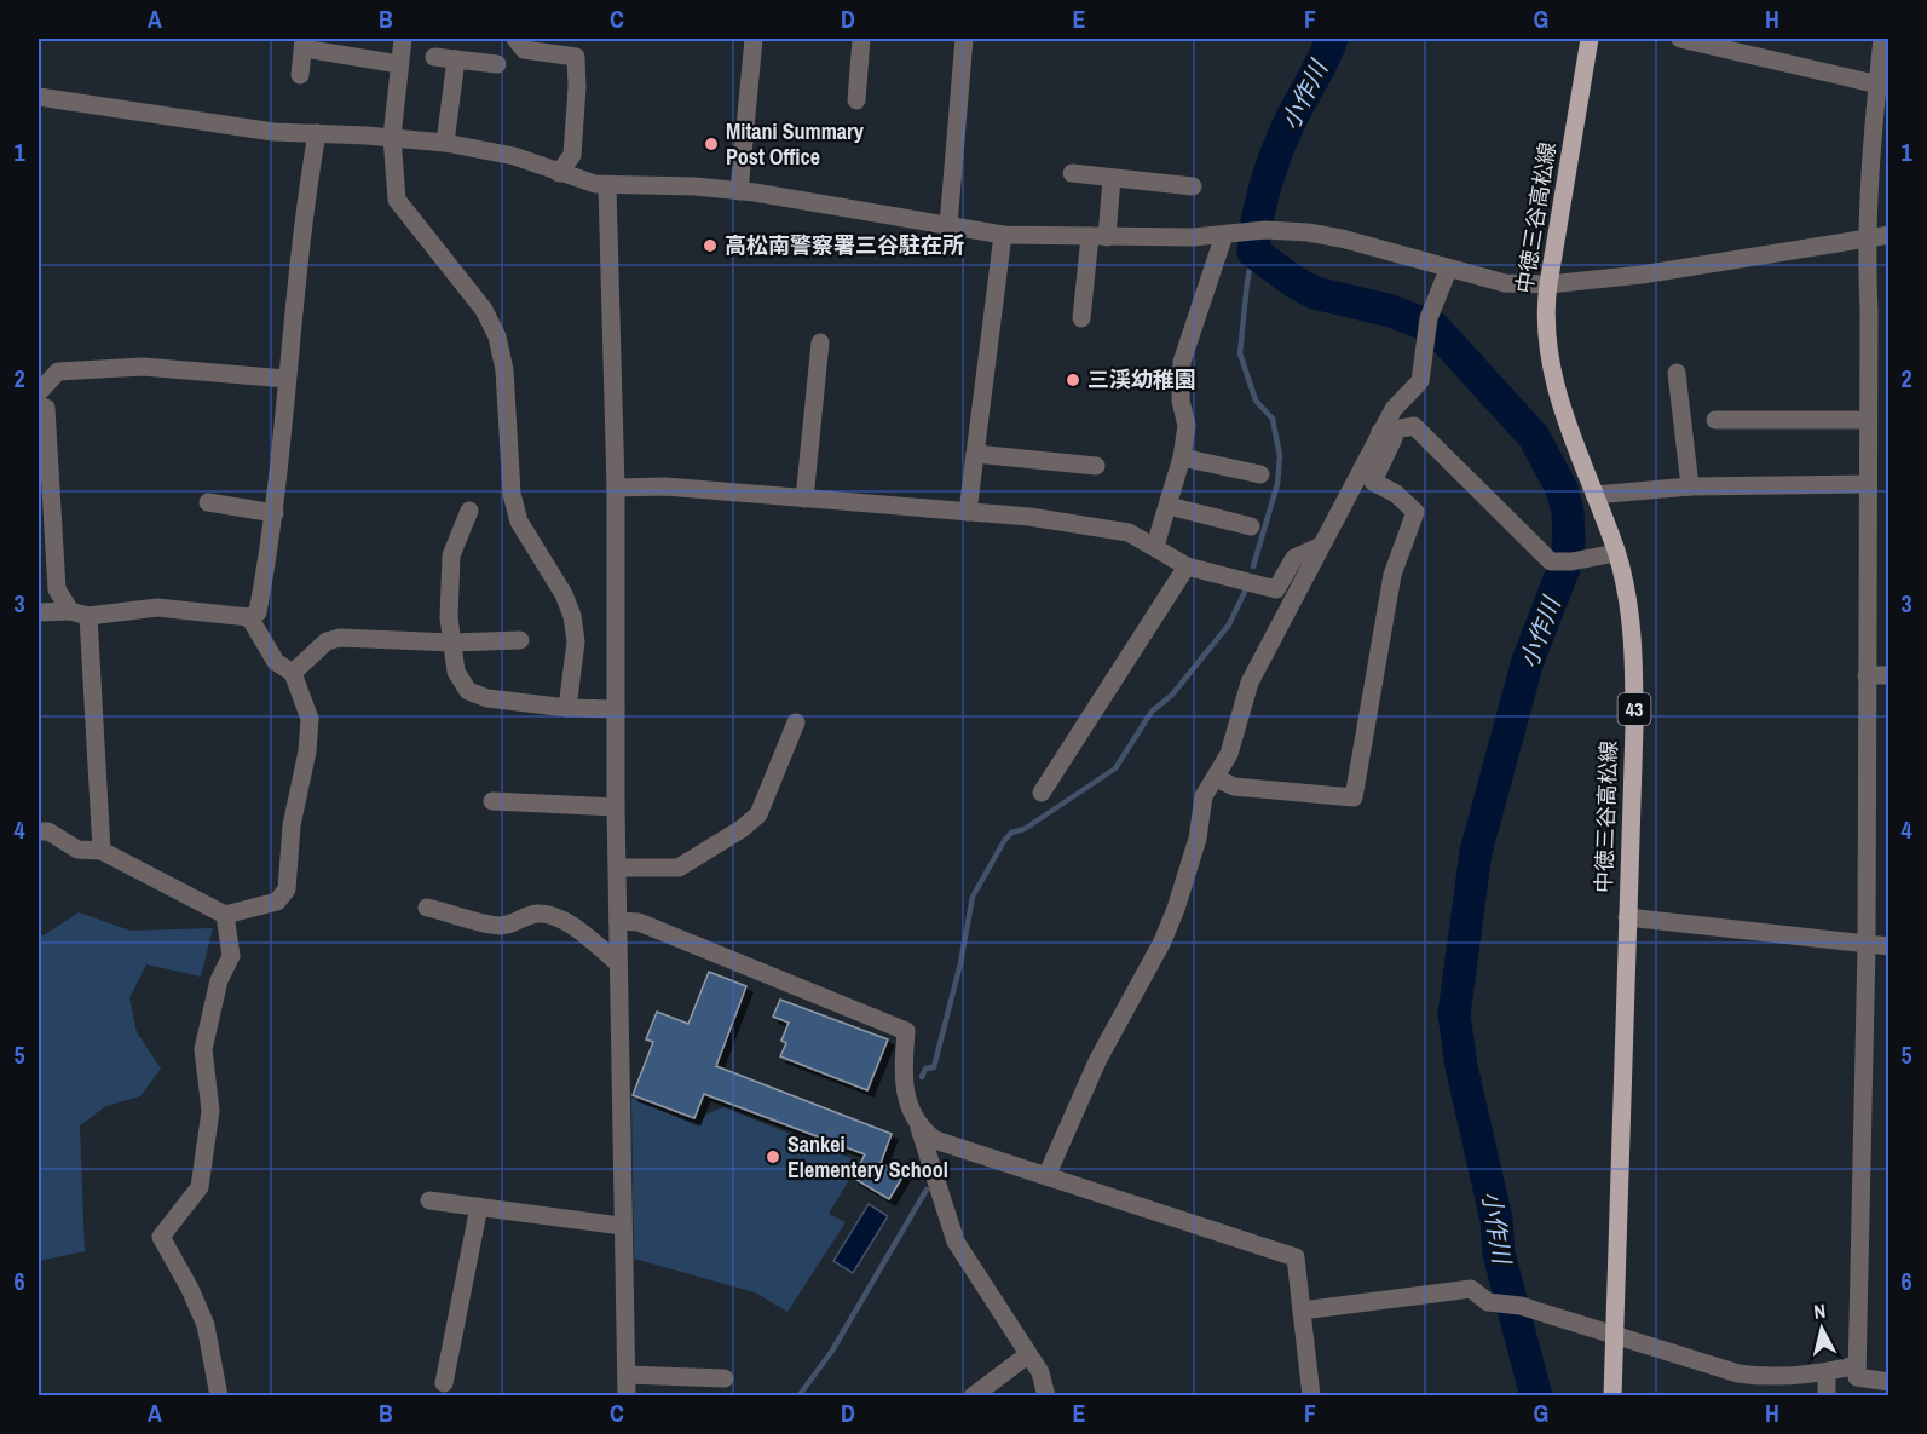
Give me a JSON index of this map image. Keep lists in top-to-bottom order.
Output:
{
  "streets": {
    "main road": ["中徳三谷高松線", "43"]
  },
  "water": ["小作川"],
  "places": [
    "Mitani Summary Post Office",
    "高松南警察署三谷駐在所",
    "三渓幼稚園",
    "Sankei Elementery School"
  ],
  "north": "top",
  "grid": {
    "columns": [
      "A",
      "B",
      "C",
      "D",
      "E",
      "F",
      "G",
      "H"
    ],
    "rows": [
      "1",
      "2",
      "3",
      "4",
      "5",
      "6"
    ]
  }
}
